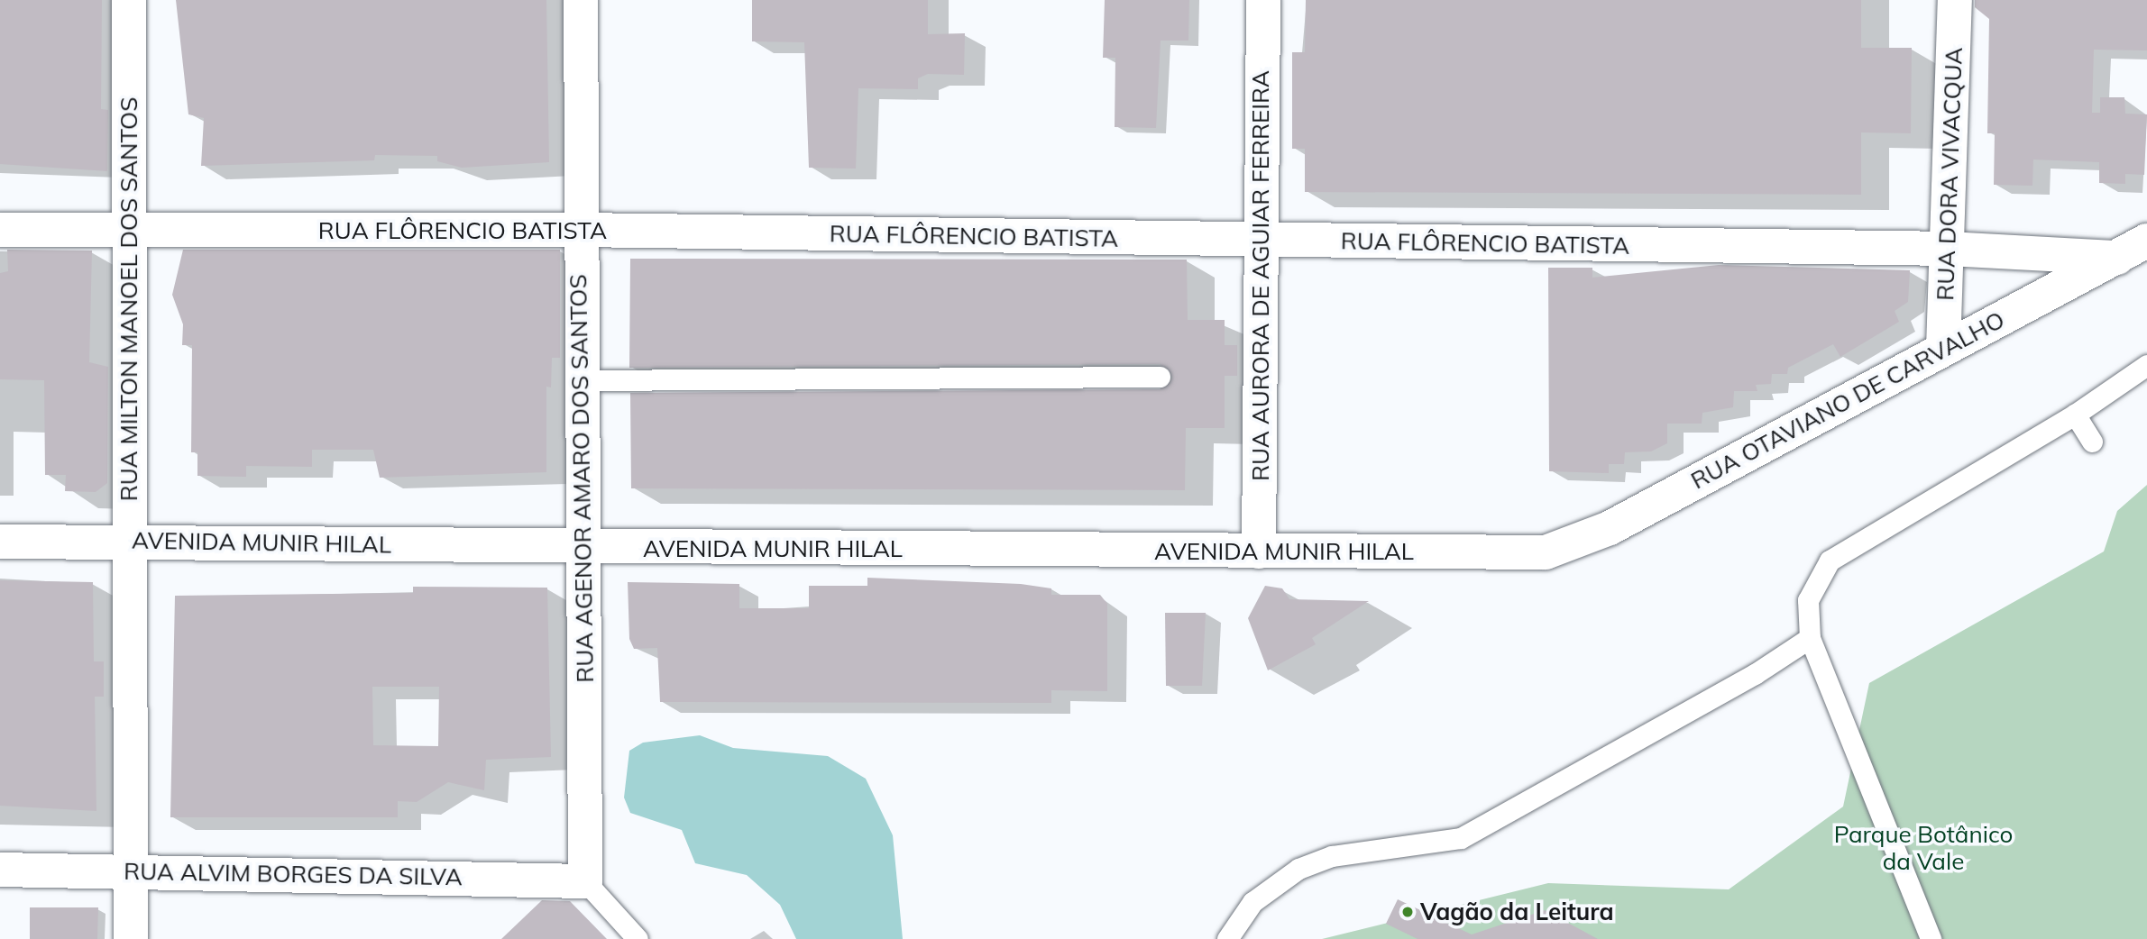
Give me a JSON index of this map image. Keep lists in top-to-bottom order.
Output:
{
  "streets": {
    "street": [
      "RUA DORA VIVACQUA",
      "RUA FLÔRENCIO BATISTA",
      "RUA AURORA DE AGUIAR FERREIRA",
      "RUA MILTON MANOEL DOS SANTOS",
      "RUA OTAVIANO DE CARVALHO",
      "RUA AGENOR AMARO DOS SANTOS",
      "AVENIDA MUNIR HILAL",
      "RUA ALVIM BORGES DA SILVA"
    ]
  },
  "crossings": [
    ["RUA DORA VIVACQUA", "RUA FLÔRENCIO BATISTA"],
    ["RUA DORA VIVACQUA", "RUA OTAVIANO DE CARVALHO"],
    ["RUA FLÔRENCIO BATISTA", "RUA AURORA DE AGUIAR FERREIRA"],
    ["RUA FLÔRENCIO BATISTA", "RUA MILTON MANOEL DOS SANTOS"],
    ["RUA FLÔRENCIO BATISTA", "RUA OTAVIANO DE CARVALHO"],
    ["RUA FLÔRENCIO BATISTA", "RUA AGENOR AMARO DOS SANTOS"],
    ["RUA AURORA DE AGUIAR FERREIRA", "AVENIDA MUNIR HILAL"],
    ["RUA MILTON MANOEL DOS SANTOS", "AVENIDA MUNIR HILAL"],
    ["RUA MILTON MANOEL DOS SANTOS", "RUA ALVIM BORGES DA SILVA"],
    ["RUA OTAVIANO DE CARVALHO", "AVENIDA MUNIR HILAL"],
    ["RUA AGENOR AMARO DOS SANTOS", "AVENIDA MUNIR HILAL"],
    ["RUA AGENOR AMARO DOS SANTOS", "RUA ALVIM BORGES DA SILVA"]
  ],
  "parks": ["Parque Botânico da Vale"],
  "places": ["Vagão da Leitura"]
}
